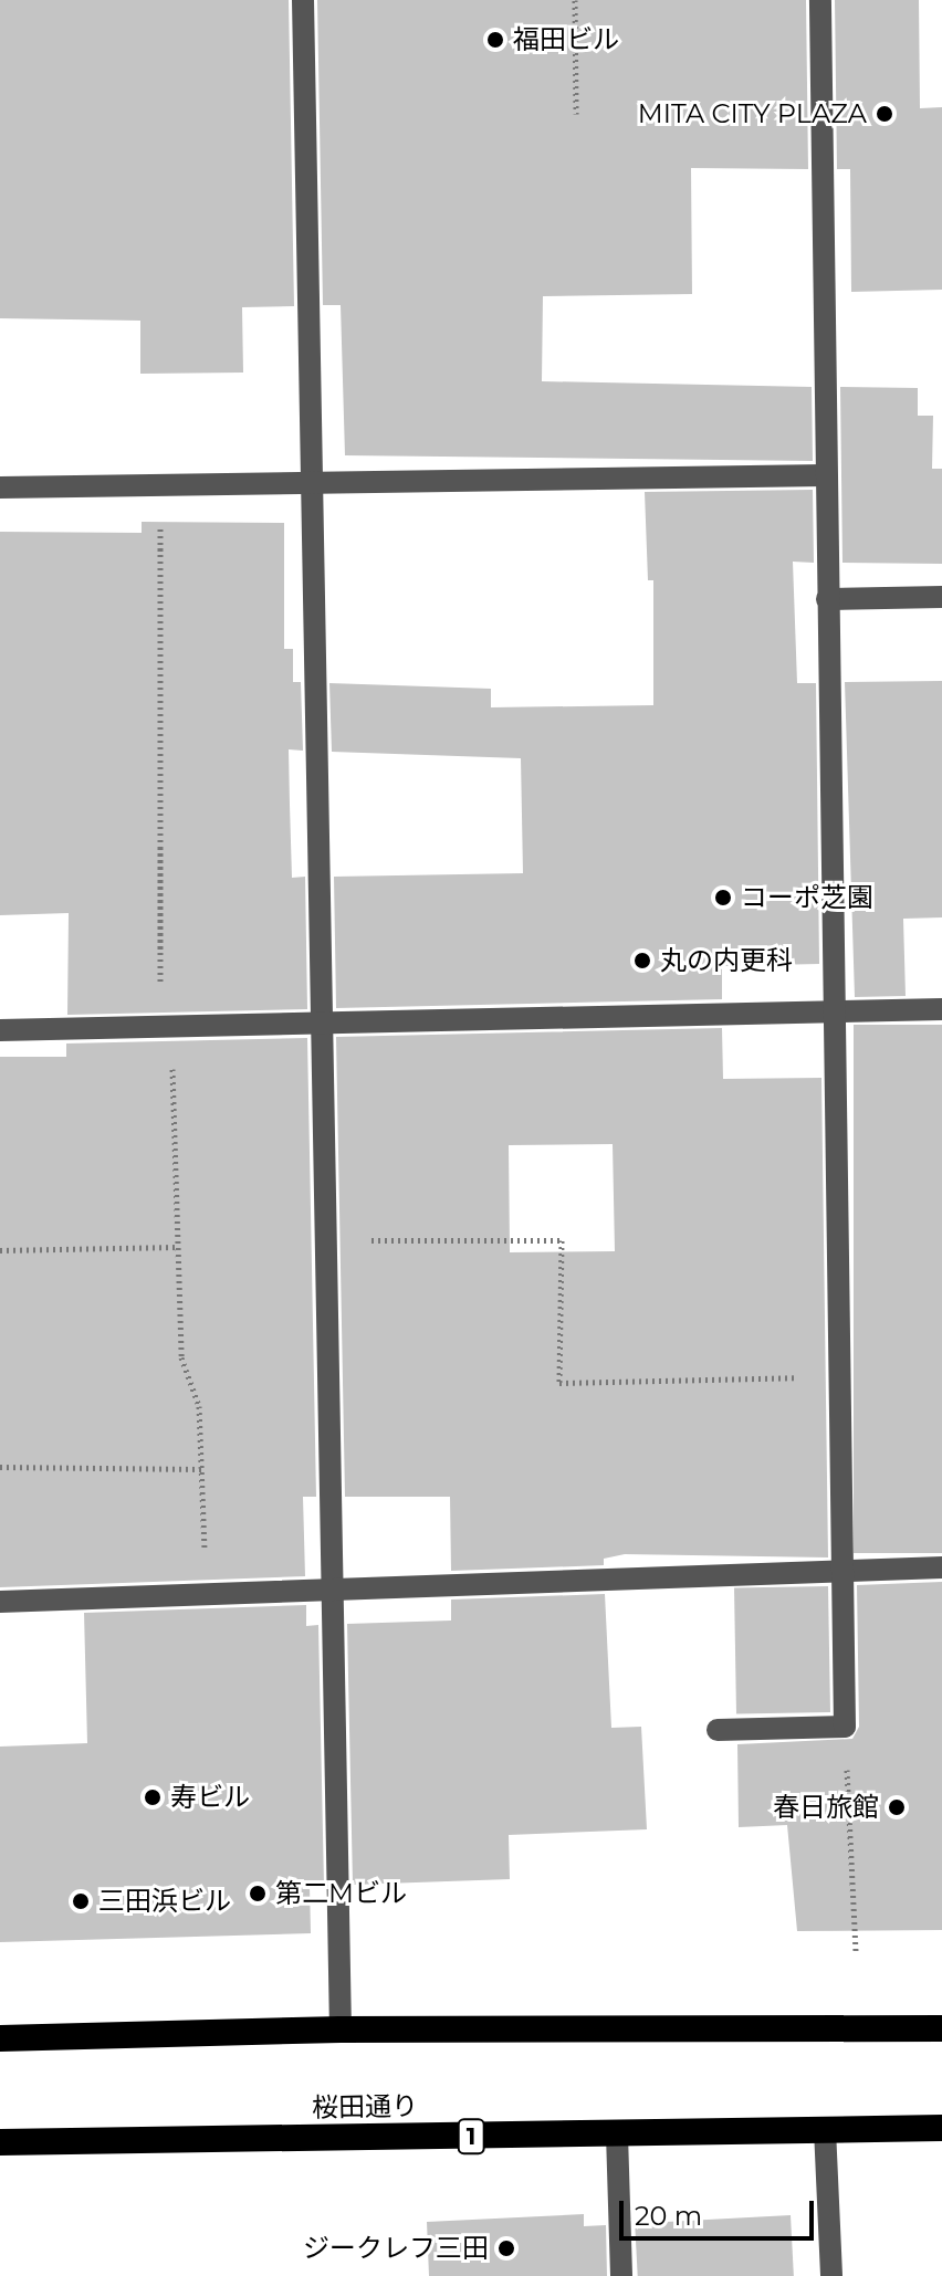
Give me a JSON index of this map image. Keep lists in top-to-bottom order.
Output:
{
  "streets": {
    "highway": ["桜田通り", "1"]
  },
  "places": [
    "福田ビル",
    "MITA CITY PLAZA",
    "コーポ芝園",
    "丸の内更科",
    "寿ビル",
    "春日旅館",
    "第二Mビル",
    "三田浜ビル",
    "ジークレフ三田"
  ],
  "scale_bar": "20 m"
}
